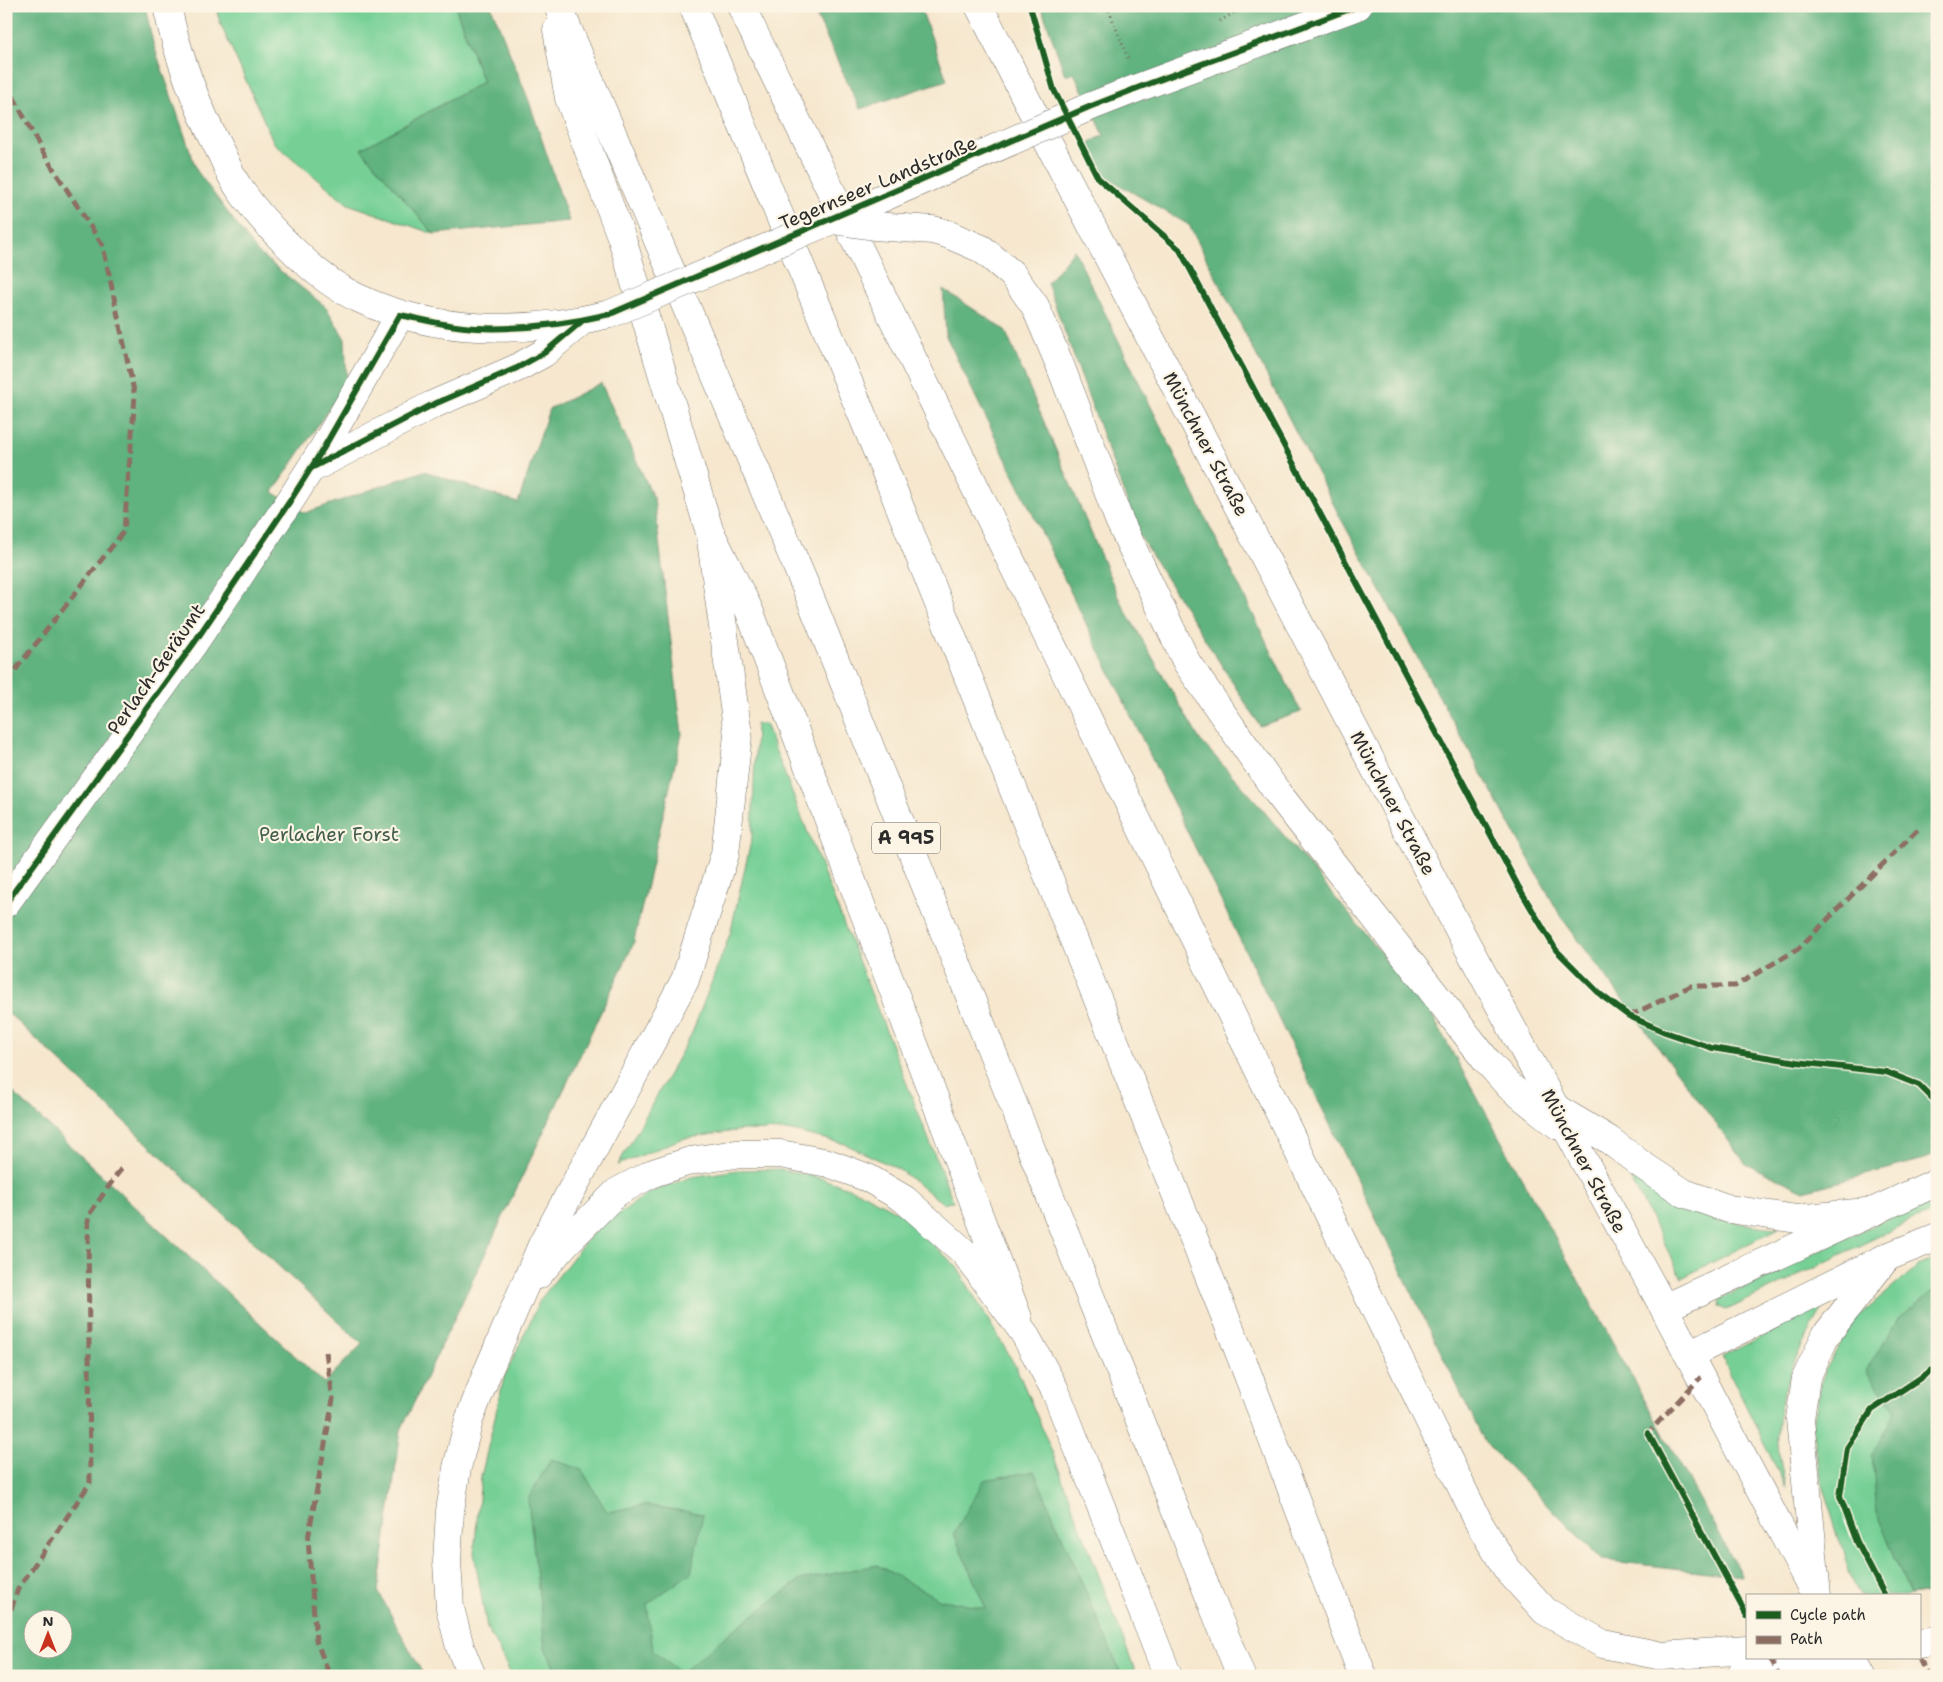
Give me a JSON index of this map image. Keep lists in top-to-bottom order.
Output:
{
  "streets": {
    "main road": [
      "Tegernseer Landstraße",
      "Münchner Straße",
      "Perlach-Geräumt",
      "A 995"
    ]
  },
  "crossings": [
    ["Tegernseer Landstraße", "Perlach-Geräumt"]
  ],
  "parks": ["Perlacher Forst"],
  "legend": ["Cycle path", "Path"],
  "north": "top"
}
